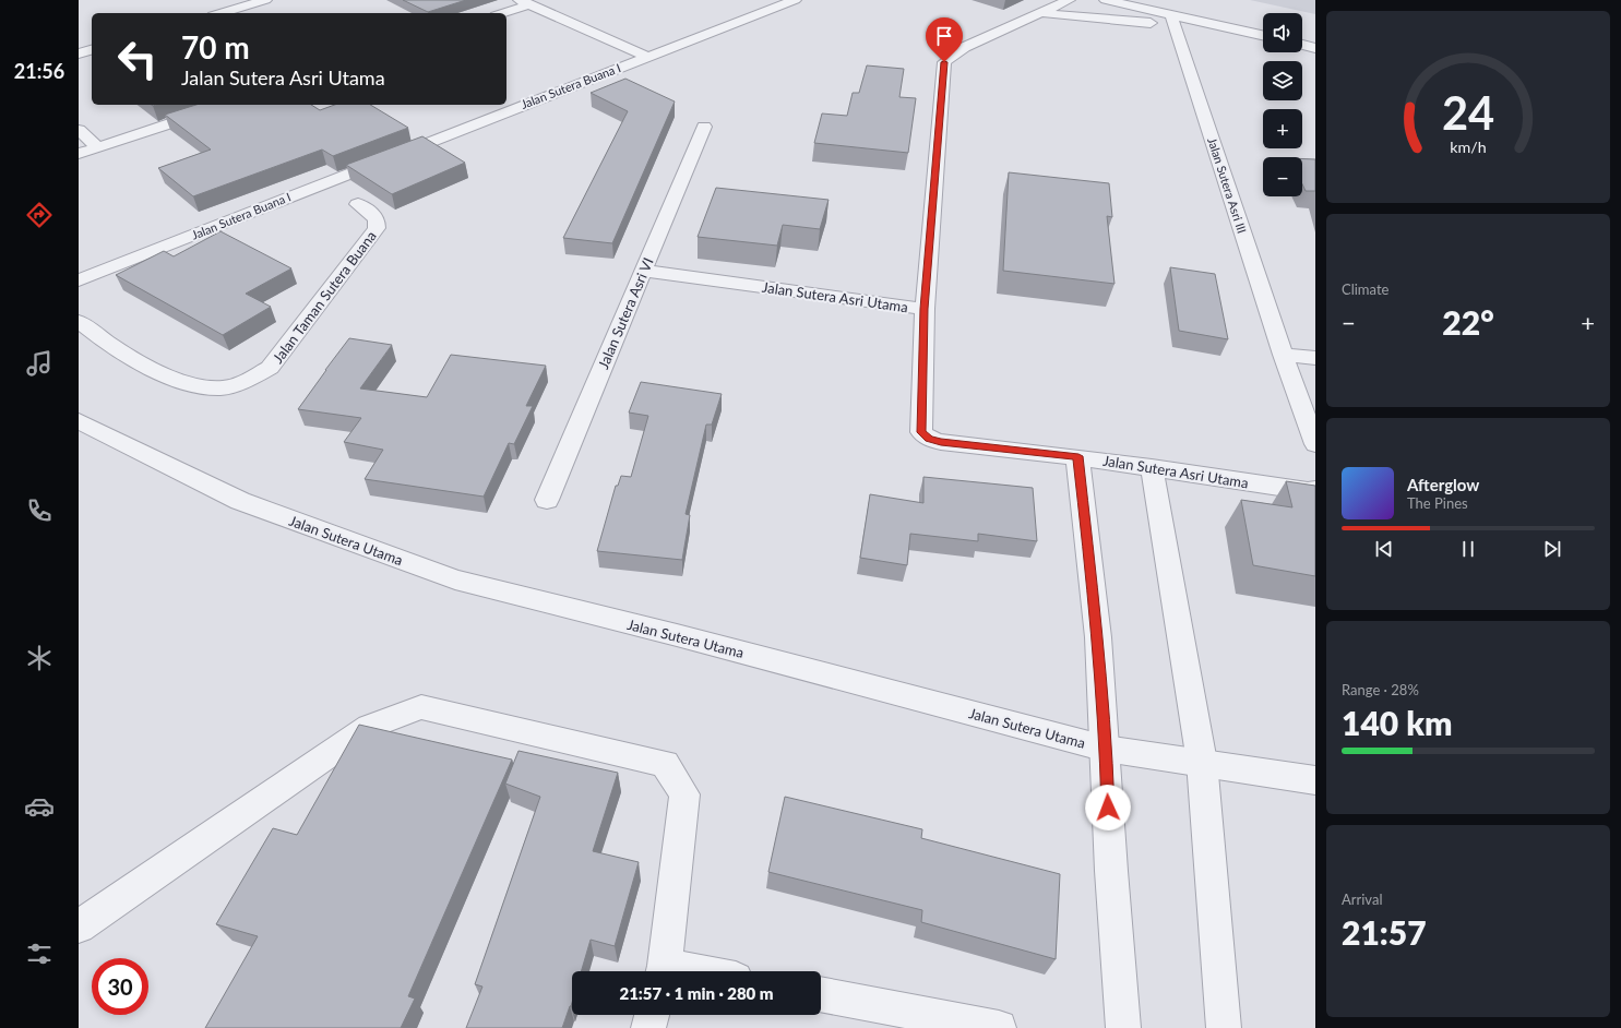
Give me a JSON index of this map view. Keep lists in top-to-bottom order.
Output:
{
  "streets": {
    "street": [
      "Jalan Sutera Buana I",
      "Jalan Sutera Asri III",
      "Jalan Taman Sutera Buana",
      "Jalan Sutera Asri Utama",
      "Jalan Sutera Asri VI",
      "Jalan Sutera Utama"
    ]
  },
  "crossings": [
    ["Jalan Sutera Asri Utama", "Jalan Sutera Asri VI"]
  ],
  "page": {
    "tabs": "21:56",
    "map_buttons": ["+", "−"],
    "turn": ["70 m", "Jalan Sutera Asri Utama"],
    "tile": [
      "Climate",
      ["Range · 28%", "140 km"],
      ["Arrival", "21:57"]
    ],
    "heat": ["−", "22°", "+"],
    "song": ["Afterglow", "The Pines"],
    "limit": "30",
    "trip": "21:57 · 1 min · 280 m",
    "gauge": ["24", "km/h"]
  }
}
